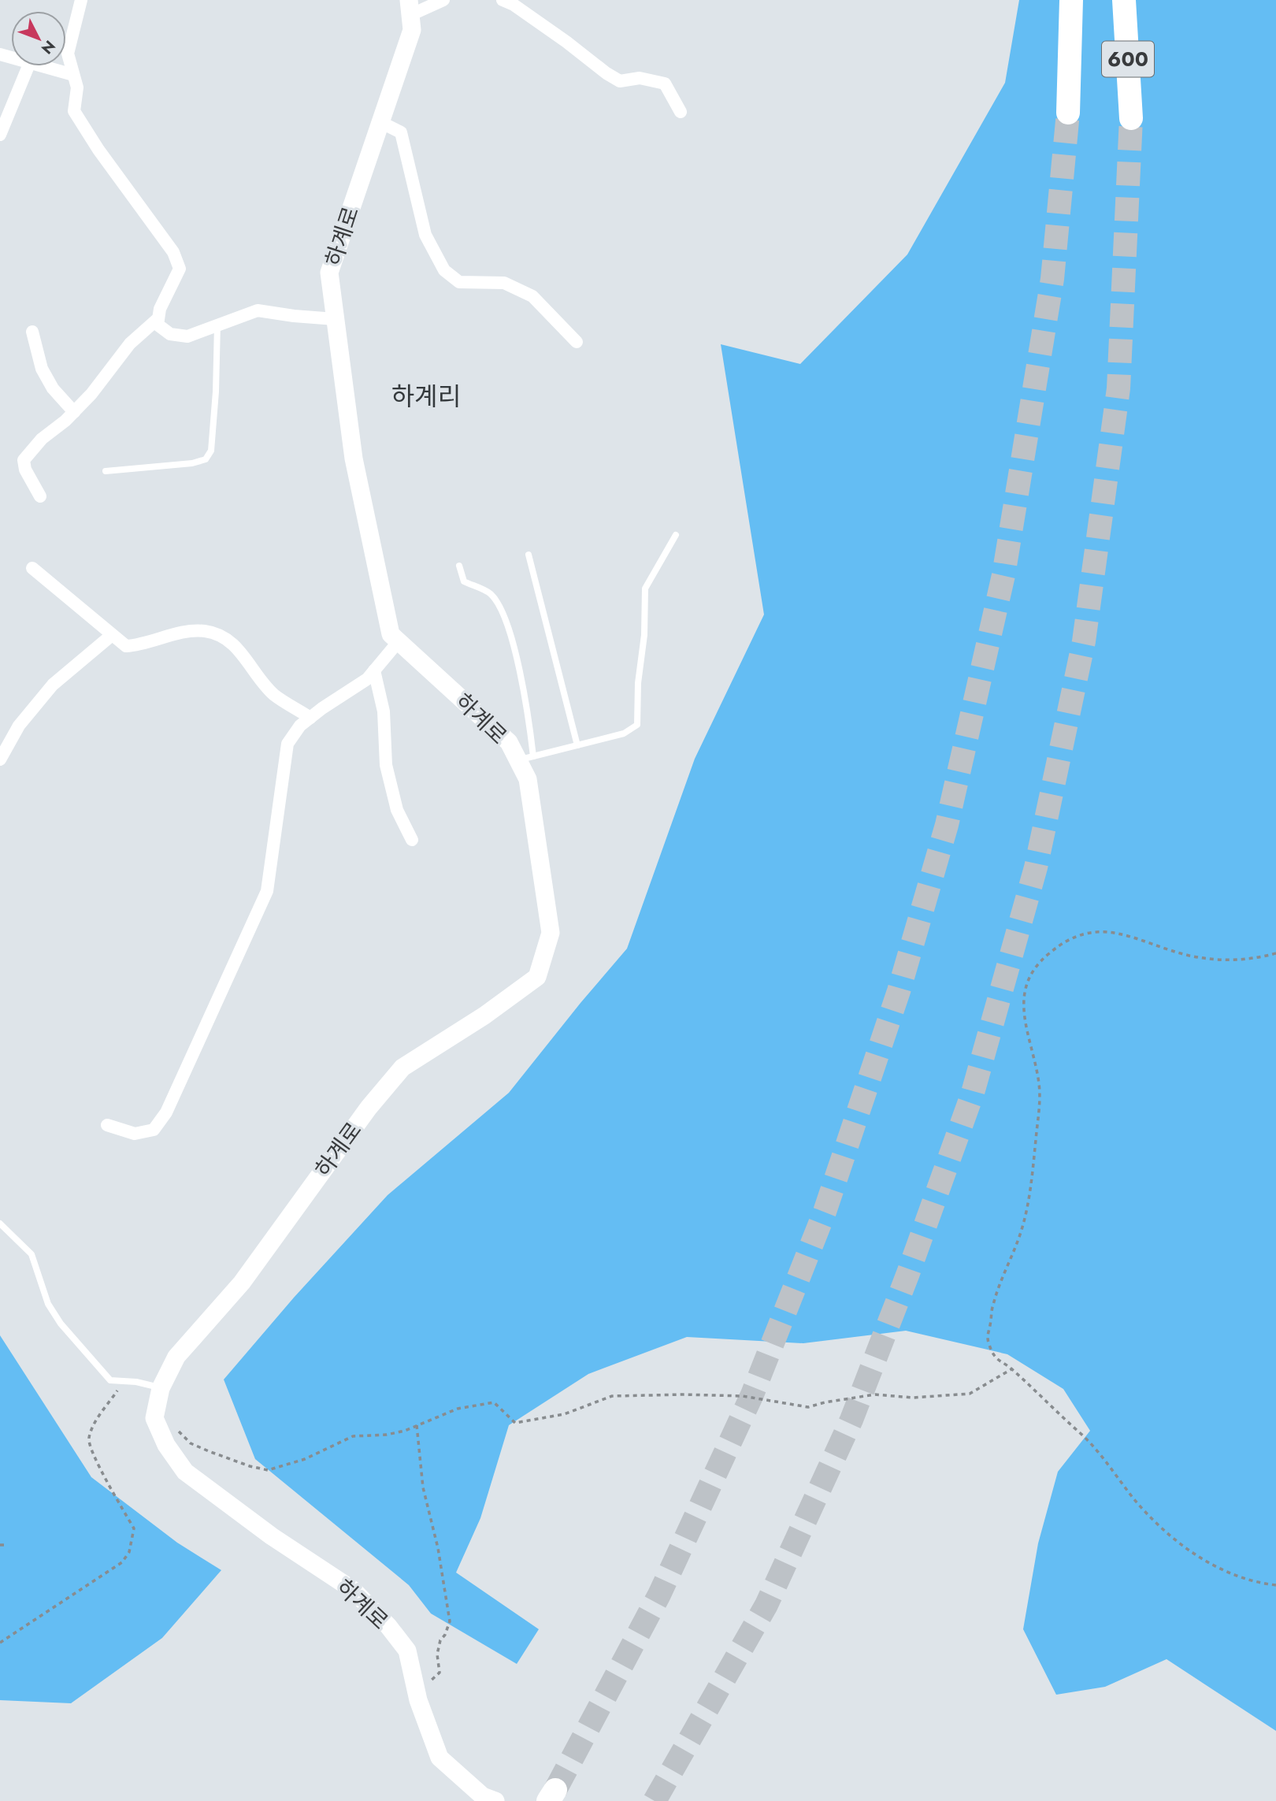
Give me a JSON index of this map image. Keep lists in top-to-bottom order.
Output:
{
  "streets": {
    "highway": ["600"],
    "street": ["하계로"]
  },
  "districts": ["하계리"],
  "north": "bottom right"
}
